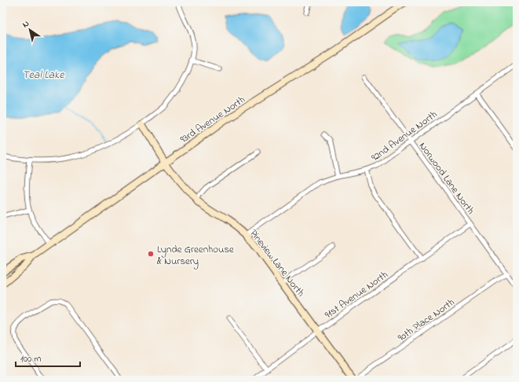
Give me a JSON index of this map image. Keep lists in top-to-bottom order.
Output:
{
  "streets": {
    "street": [
      "93rd Avenue North",
      "92nd Avenue North",
      "Norwood Lane North",
      "Pineview Lane North",
      "91st Avenue North",
      "90th Place North"
    ]
  },
  "crossings": [
    ["93rd Avenue North", "Pineview Lane North"],
    ["92nd Avenue North", "Norwood Lane North"],
    ["92nd Avenue North", "Pineview Lane North"],
    ["Norwood Lane North", "91st Avenue North"],
    ["Norwood Lane North", "90th Place North"],
    ["Pineview Lane North", "91st Avenue North"],
    ["Pineview Lane North", "90th Place North"]
  ],
  "water": ["Teal Lake"],
  "places": ["Lynde Greenhouse & Nursery"],
  "scale_bar": "100 m",
  "north": "top left"
}
